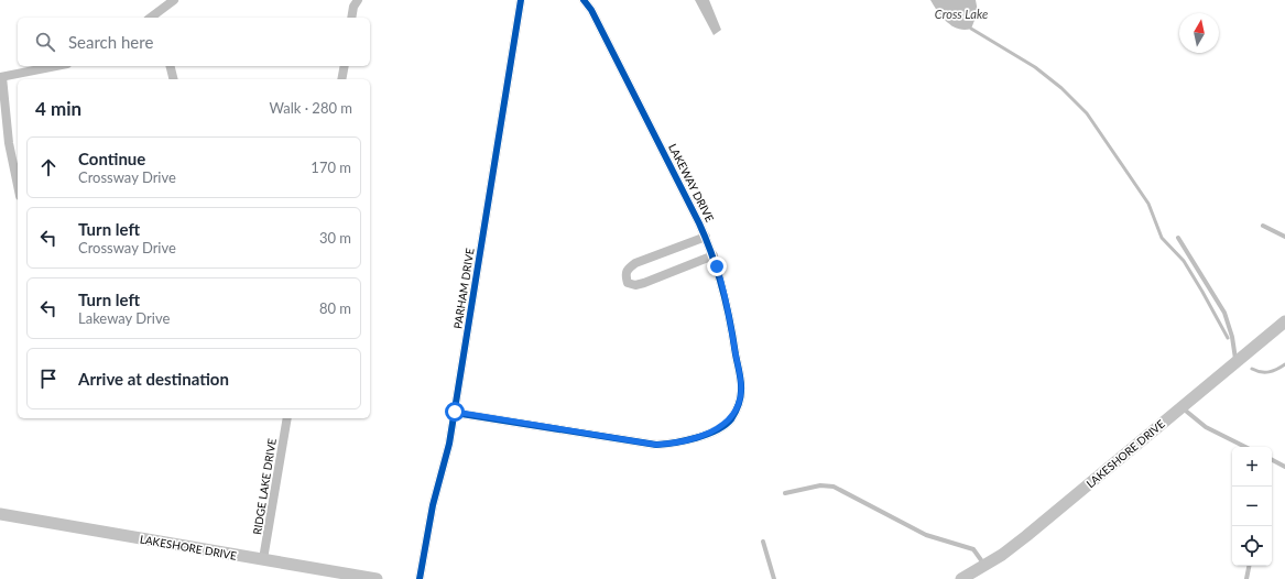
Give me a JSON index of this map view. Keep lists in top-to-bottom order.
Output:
{
  "streets": {
    "main road": ["LAKESHORE DRIVE"],
    "street": ["LAKEWAY DRIVE", "PARHAM DRIVE", "RIDGE LAKE DRIVE"]
  },
  "crossings": [
    ["LAKEWAY DRIVE", "PARHAM DRIVE"],
    ["LAKESHORE DRIVE", "RIDGE LAKE DRIVE"]
  ],
  "water": ["Cross Lake"],
  "north": "top",
  "page": {
    "search": "Search here",
    "heading": ["4 min", "Walk · 280 m"],
    "list": [
      ["Continue", "Crossway Drive", "170 m"],
      ["Turn left", "Crossway Drive", "30 m"],
      ["Turn left", "Lakeway Drive", "80 m"],
      "Arrive at destination"
    ],
    "map_buttons": ["+", "−"]
  }
}
